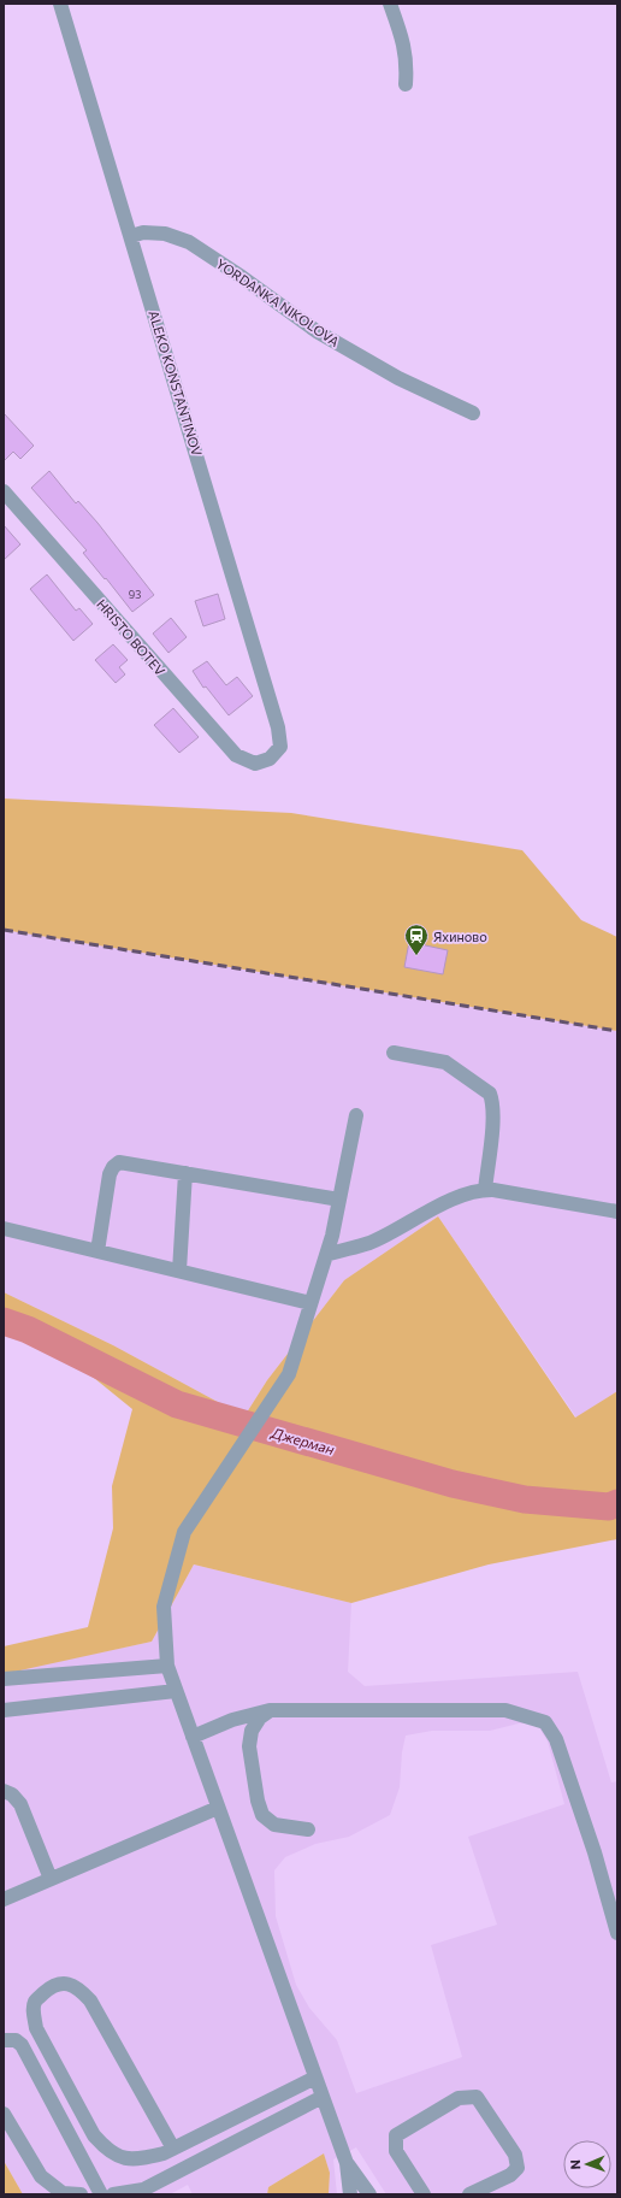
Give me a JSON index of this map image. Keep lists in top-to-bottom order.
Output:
{
  "streets": {
    "street": ["YORDANKA NIKOLOVA", "ALEKO KONSTANTINOV", "HRISTO BOTEV"]
  },
  "crossings": [
    ["YORDANKA NIKOLOVA", "ALEKO KONSTANTINOV"],
    ["ALEKO KONSTANTINOV", "HRISTO BOTEV"]
  ],
  "water": ["Джерман"],
  "places": {
    "station": ["Яхиново"]
  },
  "house_numbers": ["93"],
  "north": "left"
}
